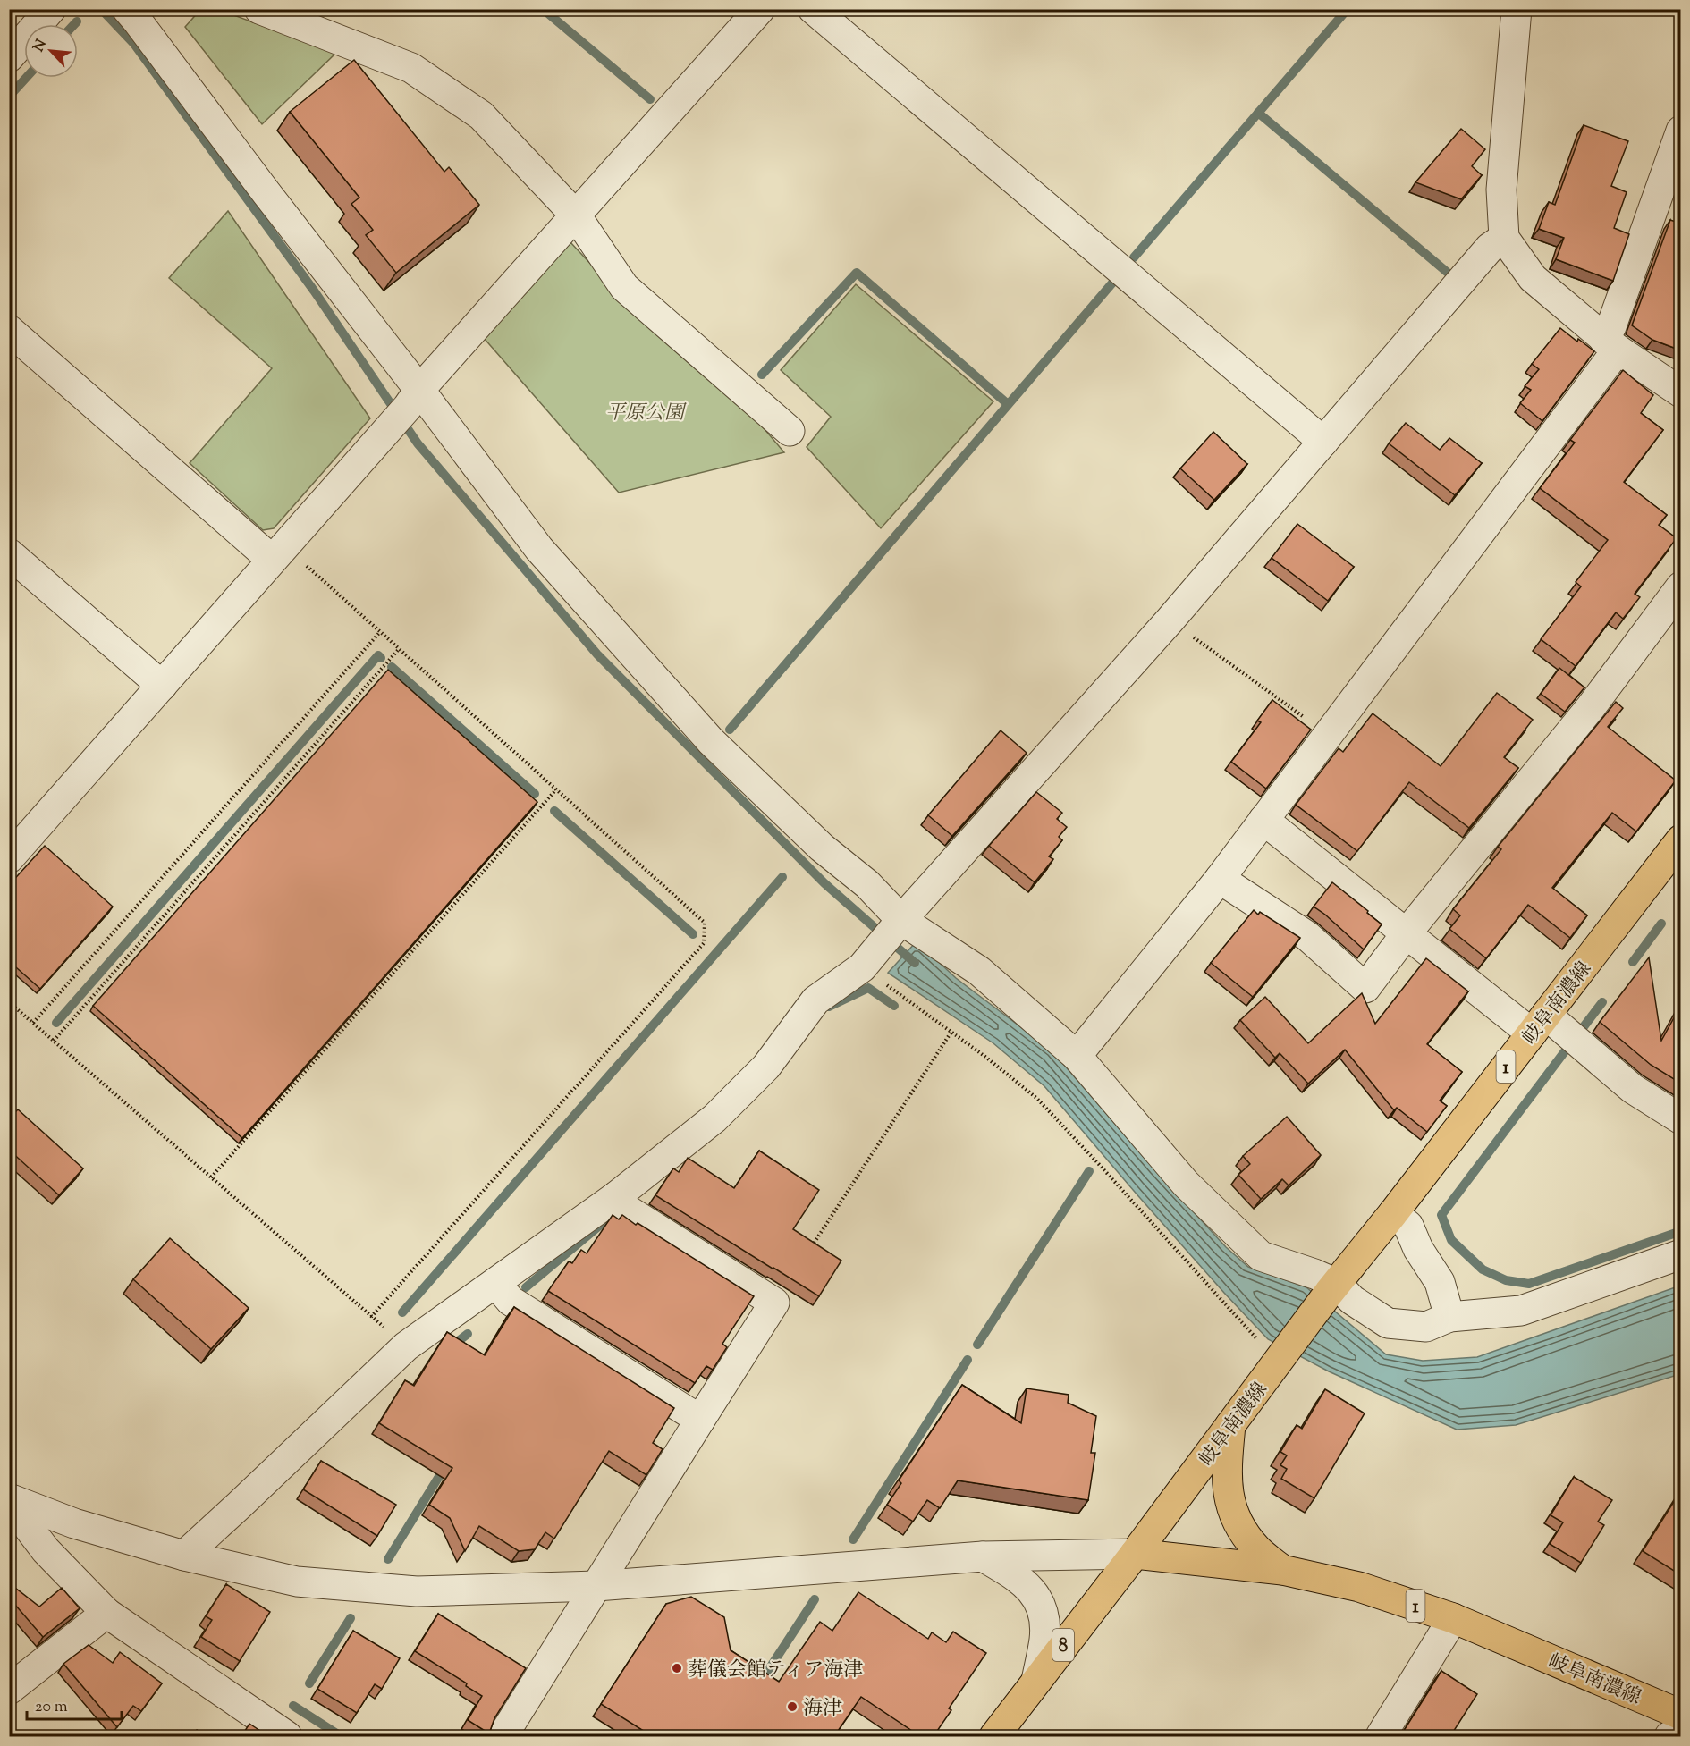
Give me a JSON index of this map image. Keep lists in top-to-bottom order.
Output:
{
  "streets": {
    "main road": ["岐阜南濃線", "1", "8"]
  },
  "crossings": [
    ["岐阜南濃線", "1"],
    ["岐阜南濃線", "8"]
  ],
  "parks": ["平原公園"],
  "places": ["葬儀会館ティア海津", "海津"],
  "scale_bar": "20 m",
  "north": "top left"
}
